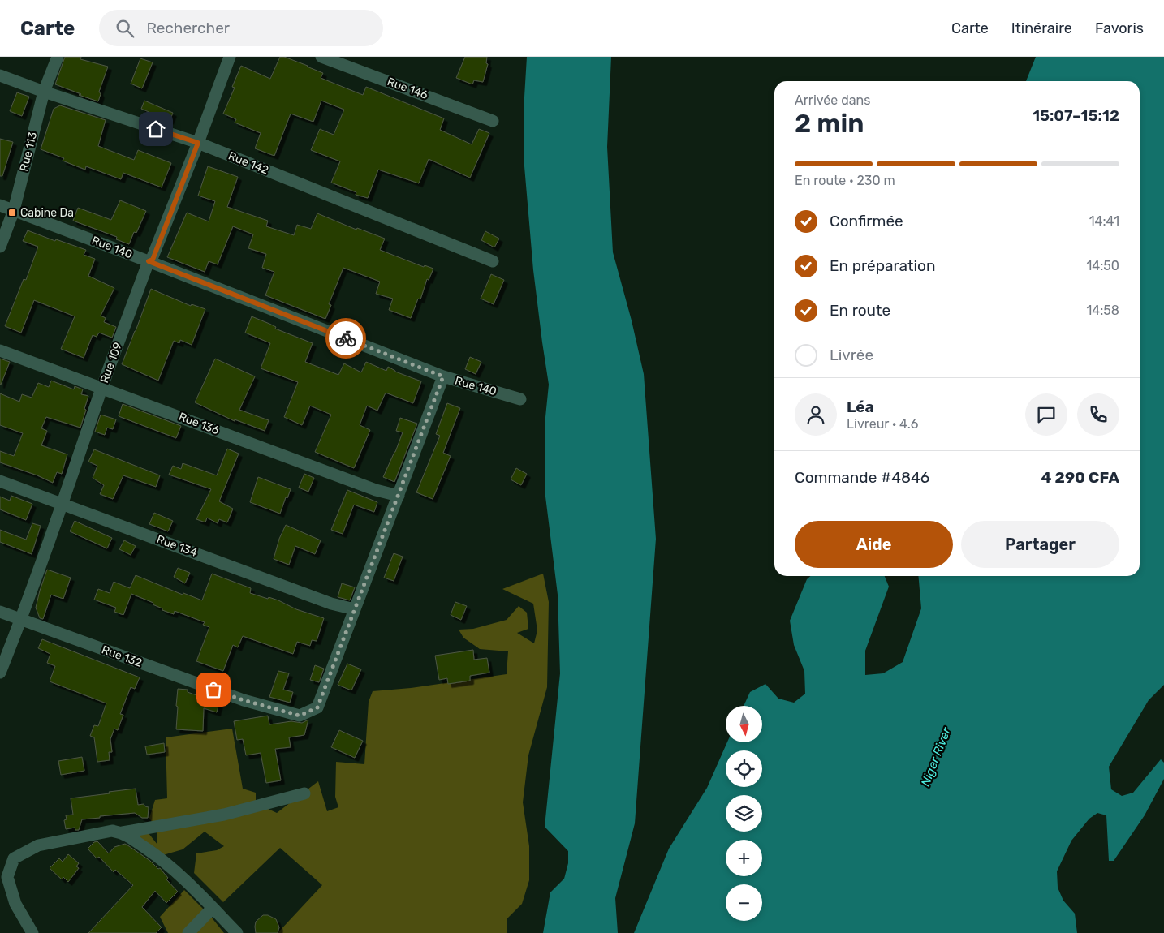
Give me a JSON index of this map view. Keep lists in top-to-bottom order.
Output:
{
  "streets": {
    "street": [
      "Rue 146",
      "Rue 113",
      "Rue 142",
      "Rue 140",
      "Rue 109",
      "Rue 136",
      "Rue 134",
      "Rue 132"
    ]
  },
  "crossings": [
    ["Rue 113", "Rue 142"],
    ["Rue 113", "Rue 140"],
    ["Rue 142", "Rue 109"],
    ["Rue 140", "Rue 109"],
    ["Rue 140", "Rue 132"],
    ["Rue 109", "Rue 136"],
    ["Rue 109", "Rue 134"],
    ["Rue 109", "Rue 132"],
    ["Rue 136", "Rue 132"],
    ["Rue 134", "Rue 132"]
  ],
  "water": ["Niger River"],
  "places": {
    "transit": ["Cabine Da"]
  },
  "north": "bottom",
  "page": {
    "header": "Carte",
    "search": "Rechercher",
    "nav": ["Carte", "Itinéraire", "Favoris"],
    "heading": ["2 min", "Arrivée dans", "15:07–15:12"],
    "panel": [
      "Léa",
      "Livreur · 4.6",
      "Commande #4846",
      "4 290 CFA"
    ],
    "bar": "En route · 230 m",
    "list": [
      ["Confirmée", "14:41"],
      ["En préparation", "14:50"],
      ["En route", "14:58"],
      "Livrée"
    ],
    "buttons": ["Aide", "Partager"],
    "map_buttons": ["+", "−"]
  }
}
